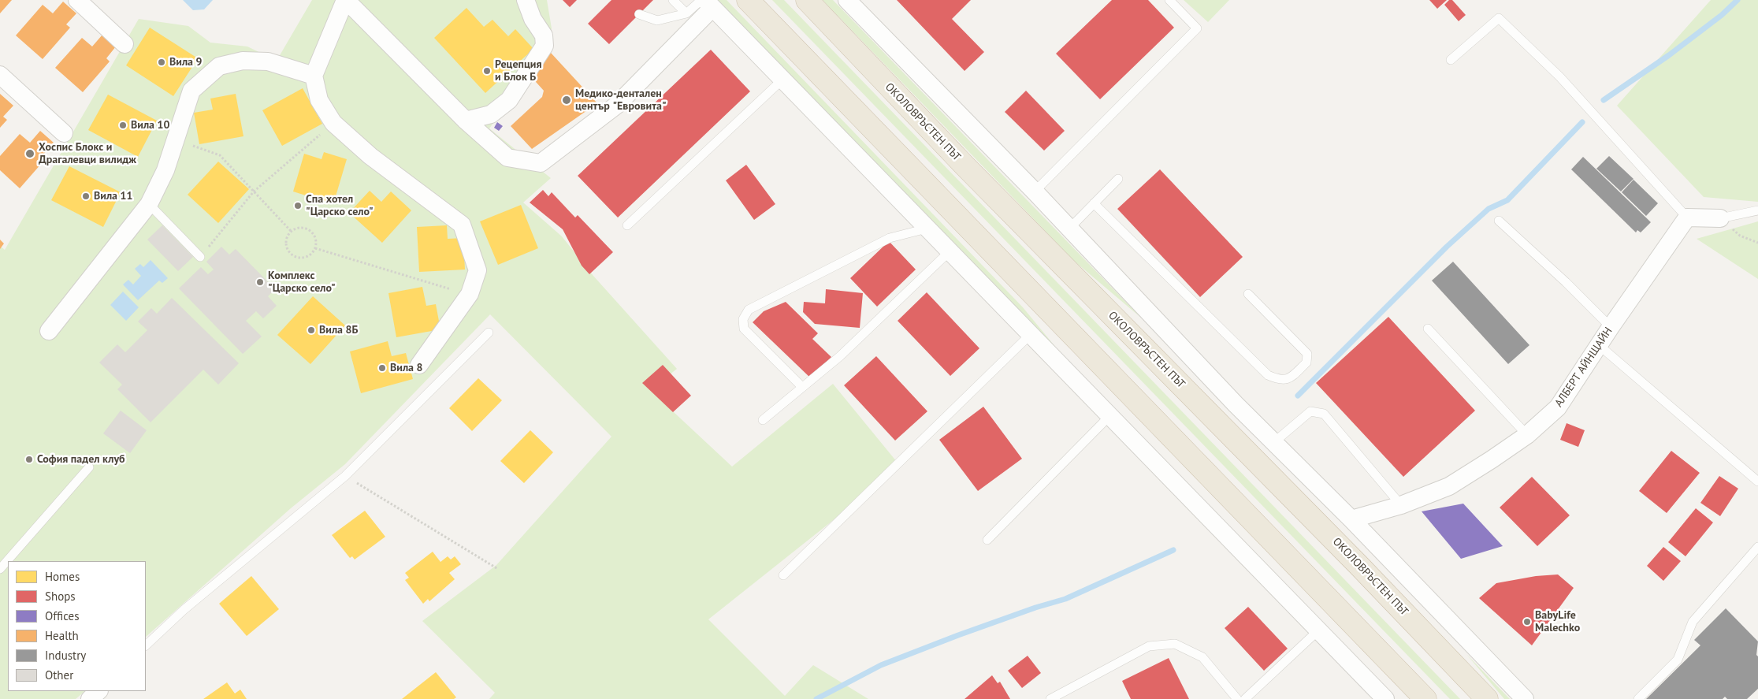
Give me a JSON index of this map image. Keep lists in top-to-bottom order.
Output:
{
  "streets": {
    "highway": ["ОКОЛОВРЪСТЕН ПЪТ"],
    "street": ["АЛБЕРТ АЙНЩАЙН"]
  },
  "places": [
    "Вила 9",
    "Рецепция и Блок Б",
    "Медико-дентален център \"Евровита\"",
    "Вила 10",
    "Хоспис Блокс и Драгалевци вилидж",
    "Вила 11",
    "Спа хотел \"Царско село\"",
    "Комплекс \"Царско село\"",
    "Вила 8Б",
    "Вила 8",
    "София падел клуб",
    "BabyLife Malechko"
  ],
  "legend": [
    "Homes",
    "Shops",
    "Offices",
    "Health",
    "Industry",
    "Other"
  ]
}
